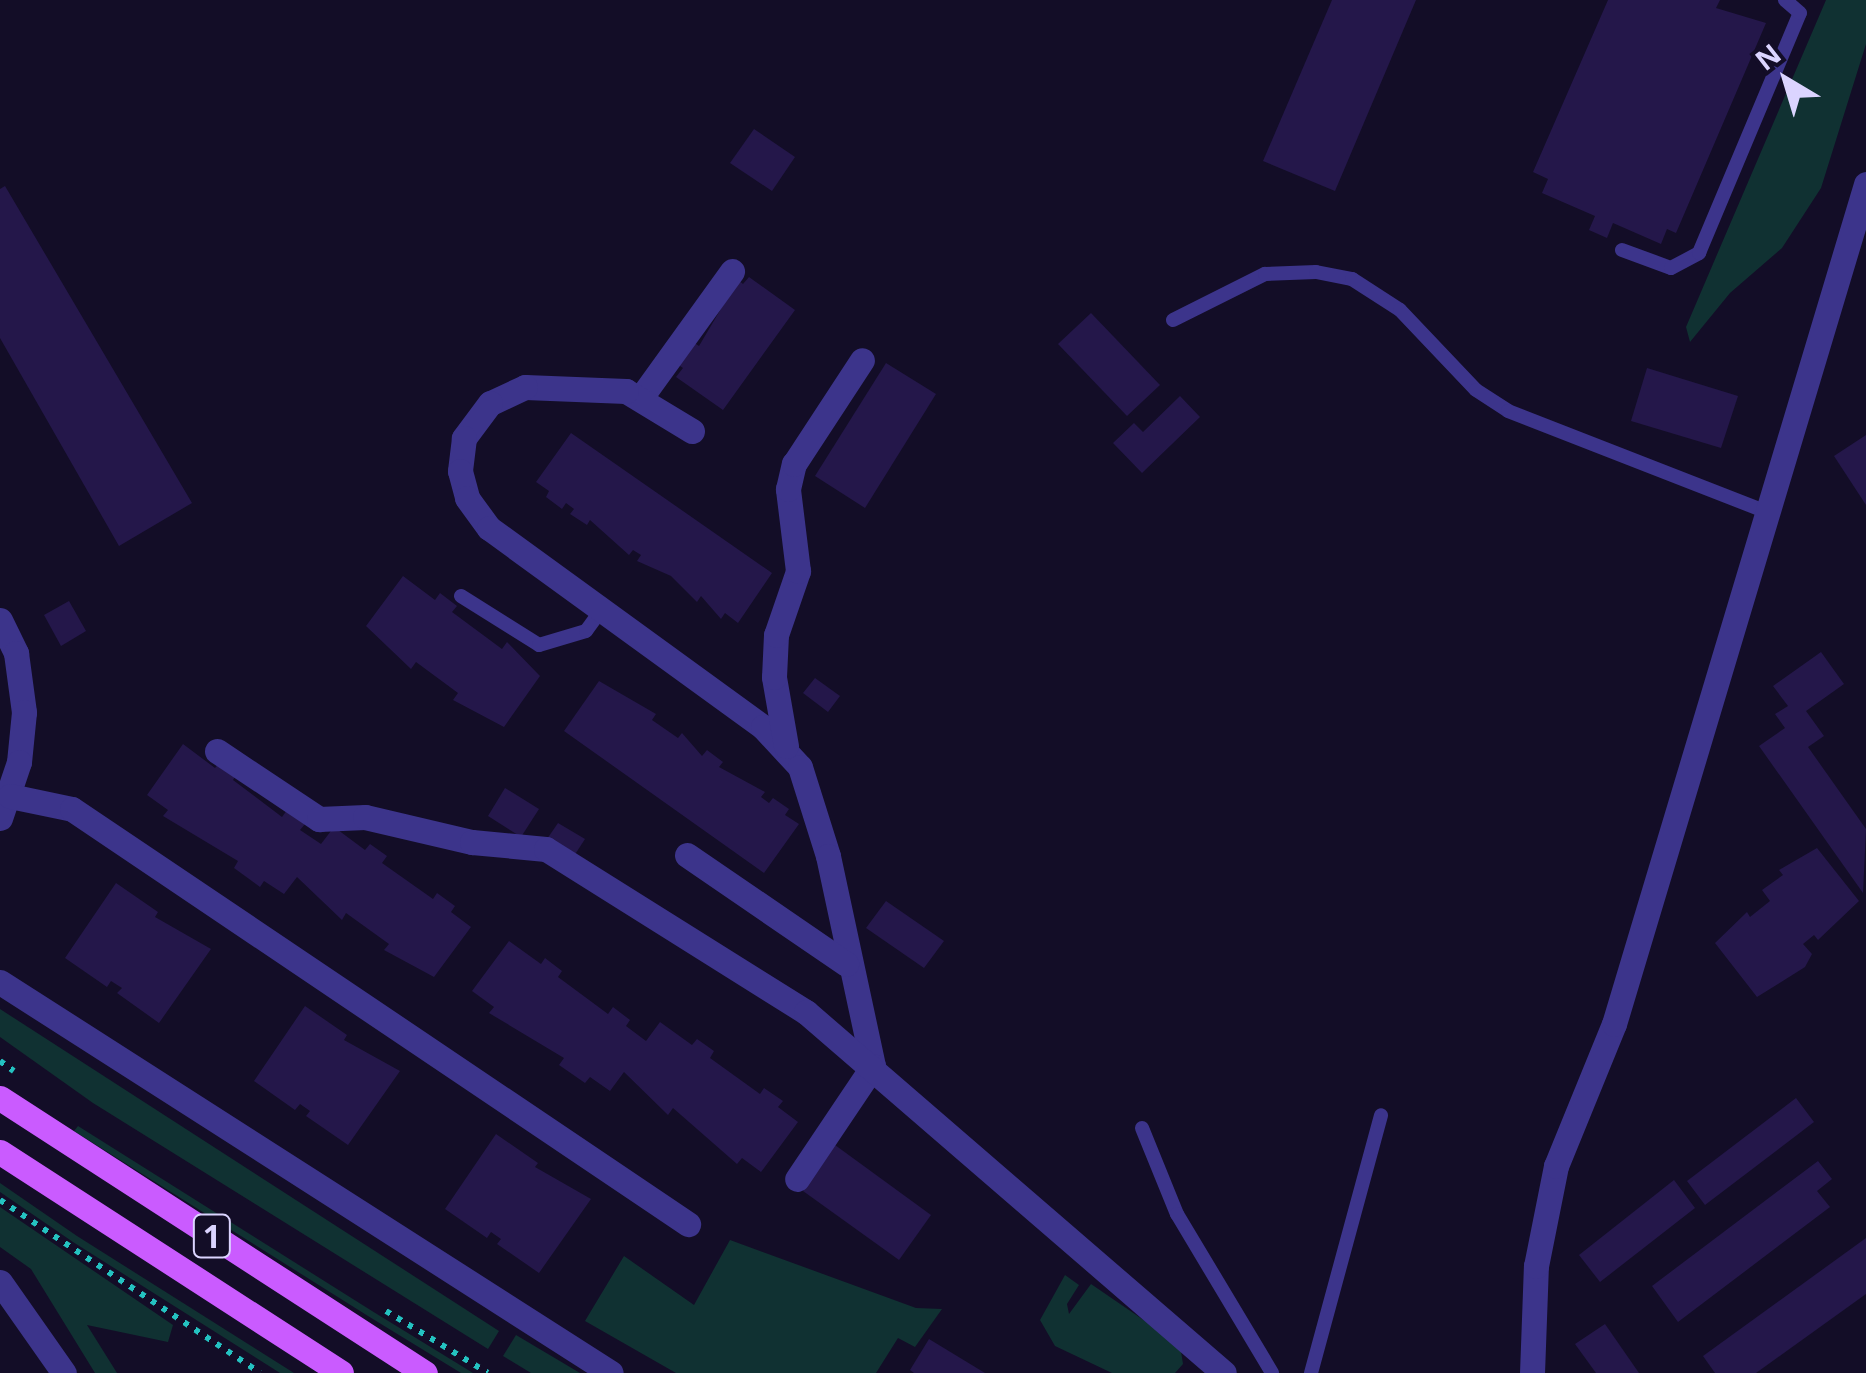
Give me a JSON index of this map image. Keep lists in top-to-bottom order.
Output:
{
  "streets": {
    "main road": ["1"]
  },
  "north": "top left"
}
